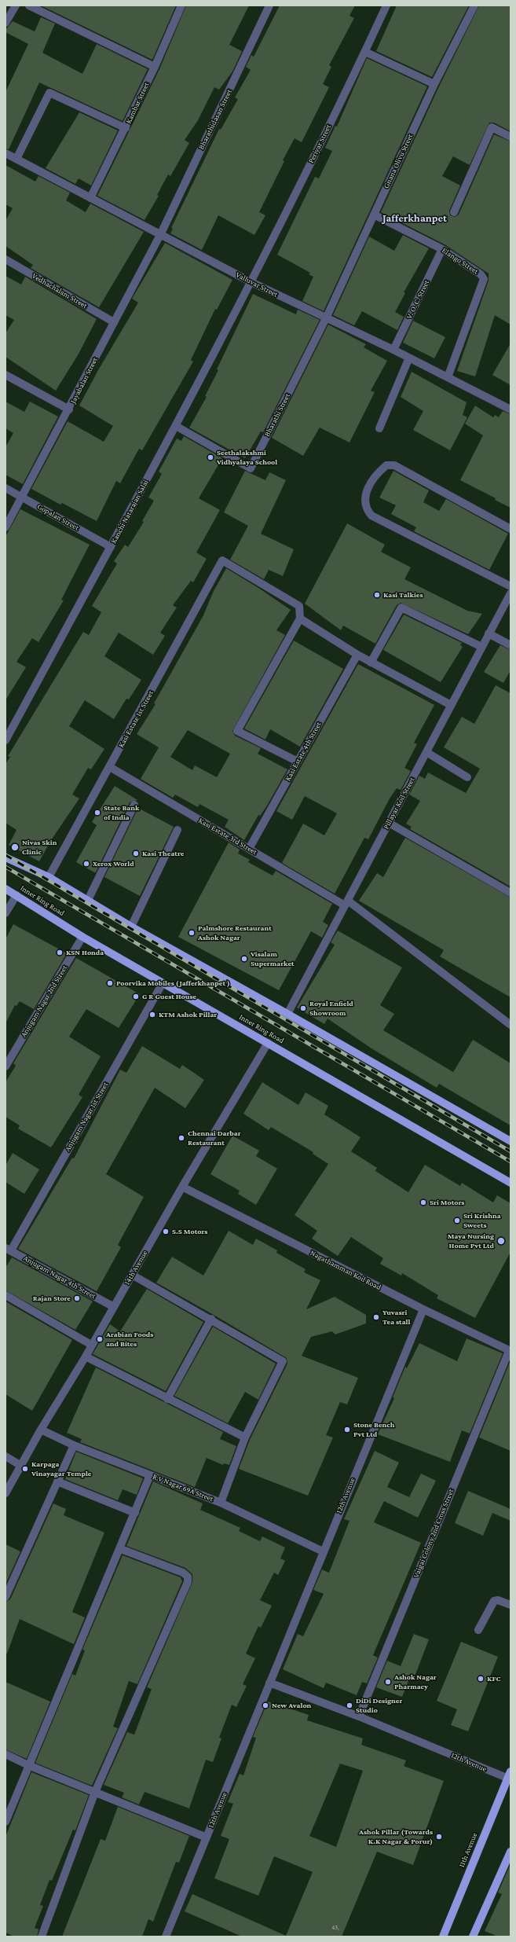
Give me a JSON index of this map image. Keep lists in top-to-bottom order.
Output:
{
  "streets": {
    "main road": ["Inner Ring Road", "11th Avenue"],
    "street": [
      "Kambar Street",
      "Bharathidasan Street",
      "Periyar Street",
      "Gnana Olivu Street",
      "Elango Street",
      "Valluvar Street",
      "Vedhachalam Street",
      "V. O. C. Street",
      "Jayabalan Street",
      "Bharathi Street",
      "Kanchi Natarajan Salai",
      "Gopalan Street",
      "Kasi Estate 1st Street",
      "Kasi Estate 4th Street",
      "Pillayar Koil Street",
      "Kasi Estate 3rd Street",
      "Anjugam Nagar 2nd Street",
      "Anjugam Nagar 1st Street",
      "14th Avenue",
      "Nagathamman Koil Road",
      "Anjugam Nagar 4th Street",
      "R.V Nagar 69A Street",
      "12th Avenue",
      "Vaigai Colony 2nd Cross Street"
    ]
  },
  "crossings": [
    ["Kambar Street", "Valluvar Street"],
    ["Bharathidasan Street", "Valluvar Street"],
    ["Bharathidasan Street", "Jayabalan Street"],
    ["Periyar Street", "Valluvar Street"],
    ["Periyar Street", "Kanchi Natarajan Salai"],
    ["Gnana Olivu Street", "Elango Street"],
    ["Gnana Olivu Street", "Valluvar Street"],
    ["Gnana Olivu Street", "Bharathi Street"],
    ["Elango Street", "Valluvar Street"],
    ["Elango Street", "V. O. C. Street"],
    ["Valluvar Street", "V. O. C. Street"],
    ["Valluvar Street", "Jayabalan Street"],
    ["Valluvar Street", "Bharathi Street"],
    ["Valluvar Street", "Kanchi Natarajan Salai"],
    ["Vedhachalam Street", "Jayabalan Street"],
    ["Jayabalan Street", "Gopalan Street"],
    ["Bharathi Street", "Kanchi Natarajan Salai"],
    ["Kanchi Natarajan Salai", "Gopalan Street"],
    ["Kasi Estate 1st Street", "Kasi Estate 3rd Street"],
    ["Kasi Estate 4th Street", "Kasi Estate 3rd Street"],
    ["Pillayar Koil Street", "Kasi Estate 3rd Street"],
    ["Inner Ring Road", "Anjugam Nagar 2nd Street"],
    ["Inner Ring Road", "Anjugam Nagar 1st Street"],
    ["Inner Ring Road", "14th Avenue"],
    ["Anjugam Nagar 1st Street", "Anjugam Nagar 4th Street"],
    ["14th Avenue", "Nagathamman Koil Road"],
    ["14th Avenue", "Anjugam Nagar 4th Street"],
    ["14th Avenue", "R.V Nagar 69A Street"],
    ["Nagathamman Koil Road", "12th Avenue"],
    ["Nagathamman Koil Road", "Vaigai Colony 2nd Cross Street"],
    ["R.V Nagar 69A Street", "12th Avenue"],
    ["12th Avenue", "Vaigai Colony 2nd Cross Street"],
    ["12th Avenue", "11th Avenue"]
  ],
  "districts": ["Jafferkhanpet"],
  "places": [
    "Seethalakshmi Vidhyalaya School",
    "Kasi Talkies",
    "State Bank of India",
    "Nivas Skin Clinic",
    "Kasi Theatre",
    "Xerox World",
    "Palmshore Restaurant Ashok Nagar",
    "KSN Honda",
    "Visalam Supermarket",
    "Poorvika Mobiles (Jafferkhanpet )",
    "G R Guest House",
    "Royal Enfield Showroom",
    "KTM Ashok Pillar",
    "Chennai Darbar Restaurant",
    "Sri Motors",
    "Sri Krishna Sweets",
    "S.S Motors",
    "Maya Nursing Home Pvt Ltd",
    "Rajan Store",
    "Yuvasri Tea stall",
    "Arabian Foods and Bites",
    "Stone Bench Pvt Ltd",
    "Karpaga Vinayagar Temple",
    "KFC",
    "Ashok Nagar Pharmacy",
    "New Avalon",
    "DiDi Designer Studio",
    "Ashok Pillar (Towards K.K Nagar & Porur)"
  ],
  "house_numbers": ["43,"]
}
